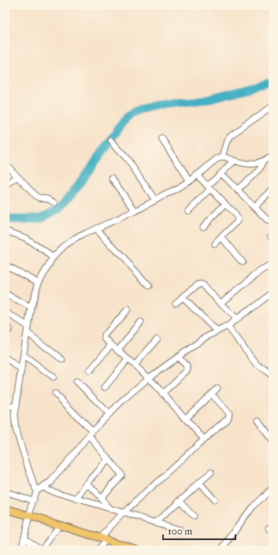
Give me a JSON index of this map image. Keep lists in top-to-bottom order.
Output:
{
  "scale_bar": "100 m"
}
